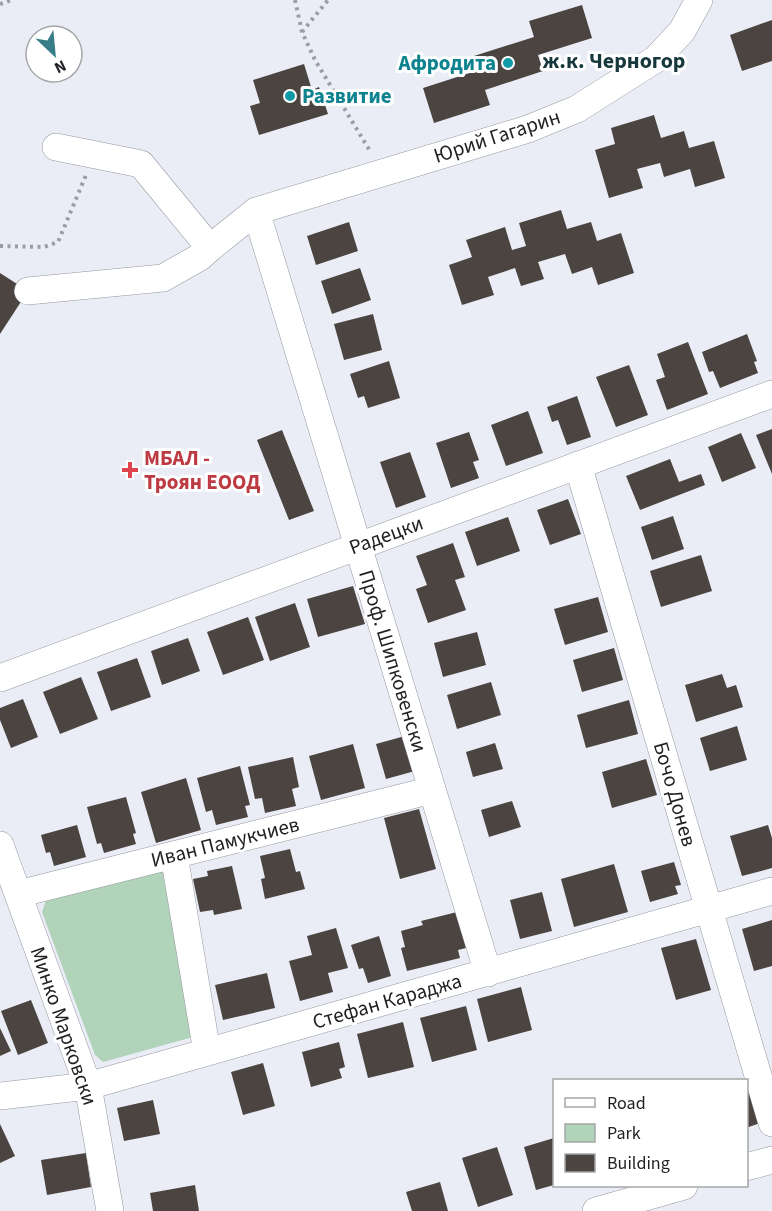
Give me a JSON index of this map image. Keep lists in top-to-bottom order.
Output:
{
  "streets": {
    "street": [
      "Юрий Гагарин",
      "Радецки",
      "Проф. Шипковенски",
      "Бочо Донев",
      "Иван Памукчиев",
      "Стефан Караджа",
      "Минко Марковски"
    ]
  },
  "crossings": [
    ["Юрий Гагарин", "Проф. Шипковенски"],
    ["Радецки", "Проф. Шипковенски"],
    ["Радецки", "Бочо Донев"],
    ["Проф. Шипковенски", "Иван Памукчиев"],
    ["Проф. Шипковенски", "Стефан Караджа"],
    ["Бочо Донев", "Стефан Караджа"],
    ["Иван Памукчиев", "Минко Марковски"],
    ["Стефан Караджа", "Минко Марковски"]
  ],
  "districts": ["ж.к. Черногор"],
  "places": {
    "other": ["Афродита", "Развитие"],
    "health": ["МБАЛ - Троян ЕООД"]
  },
  "legend": ["Road", "Park", "Building"],
  "north": "bottom right"
}
